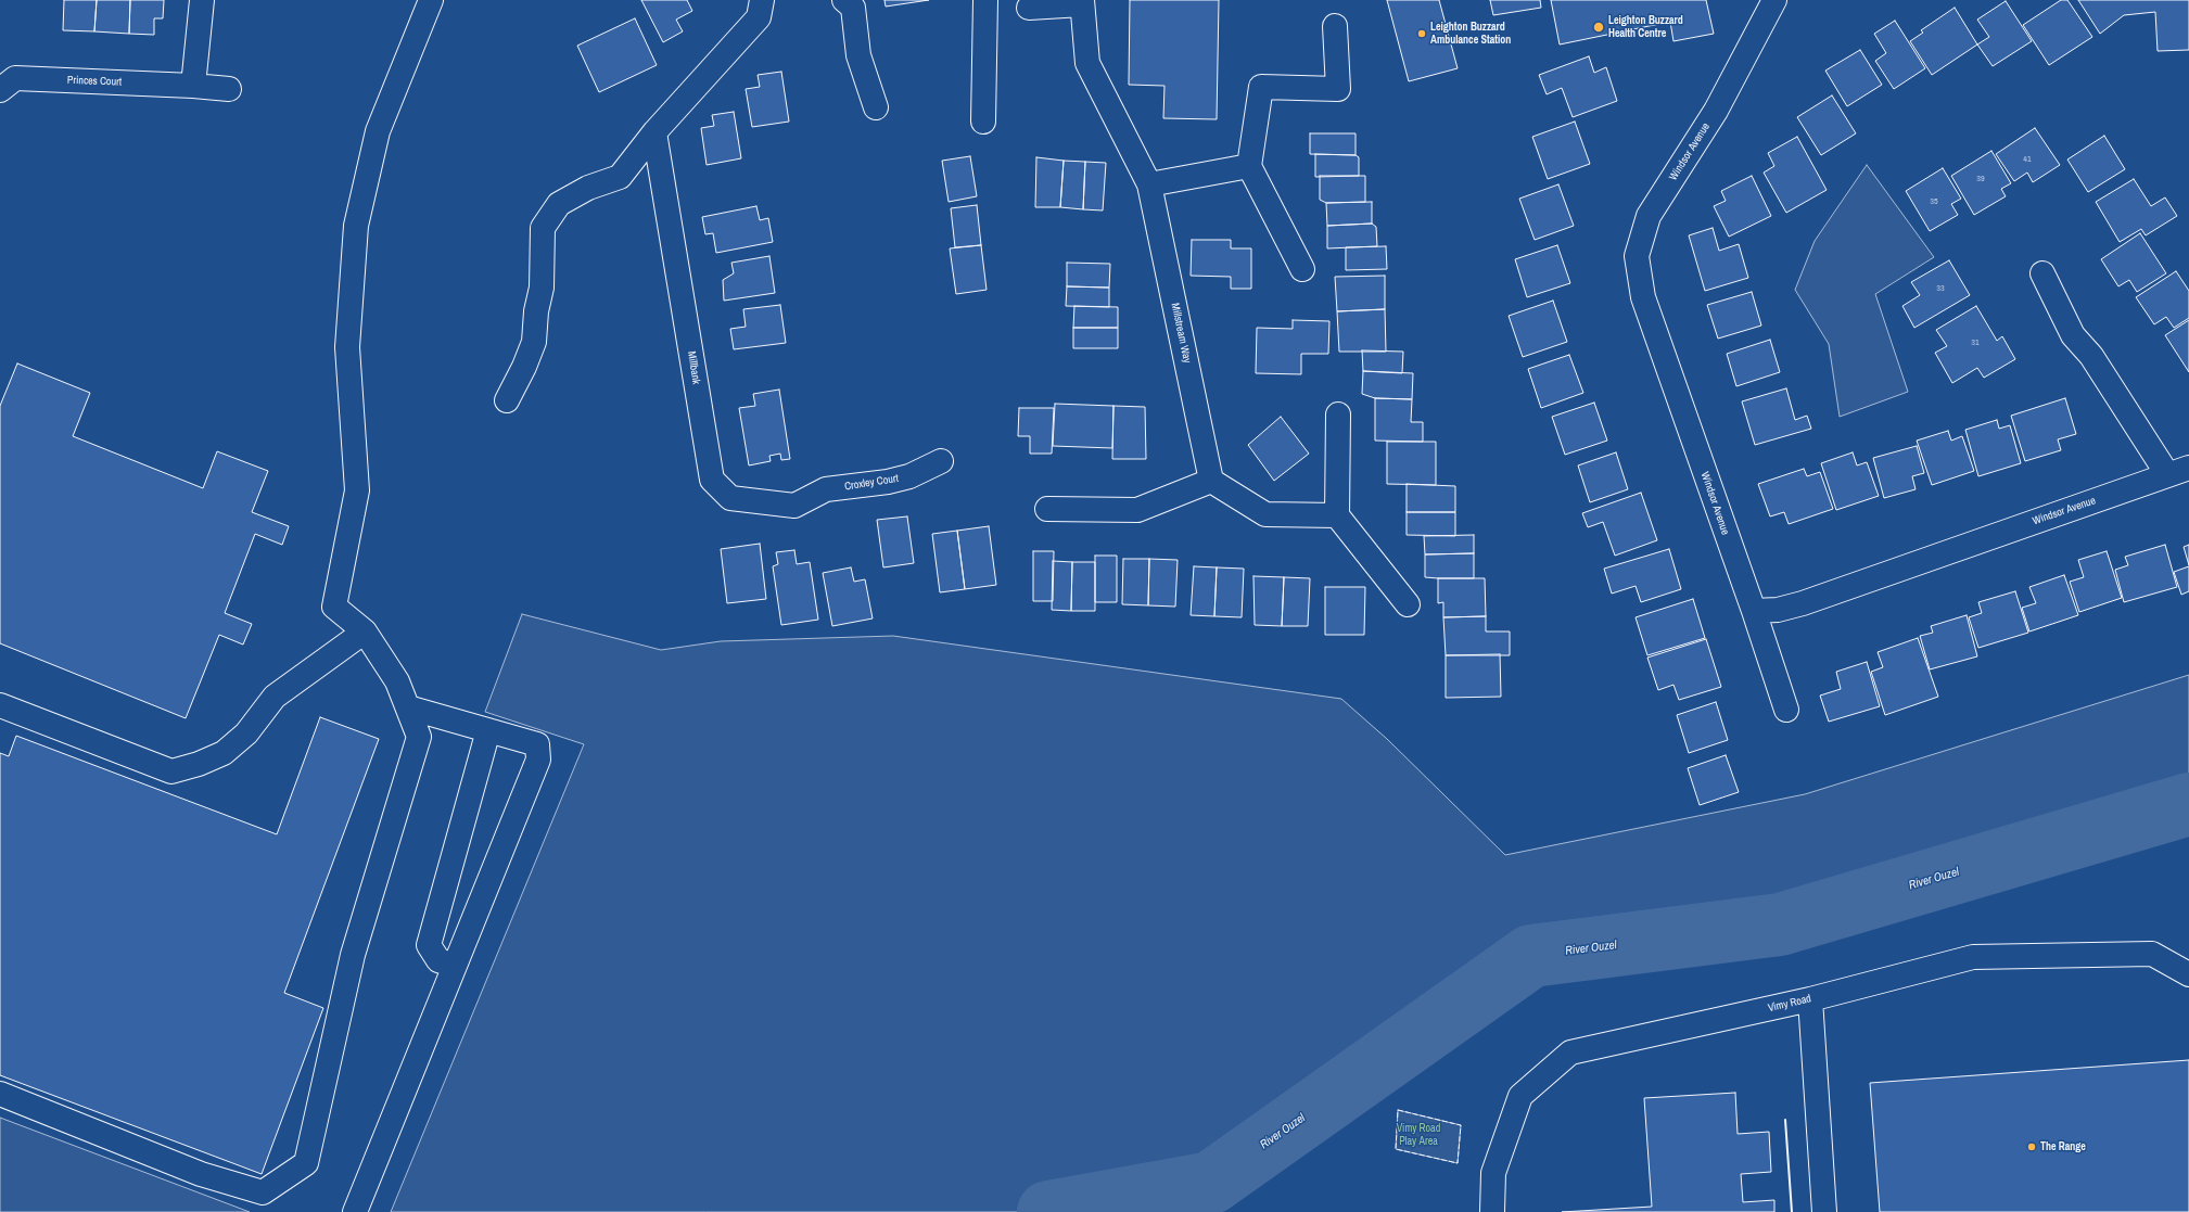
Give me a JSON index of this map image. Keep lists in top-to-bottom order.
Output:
{
  "streets": {
    "street": [
      "Princes Court",
      "Windsor Avenue",
      "Millstream Way",
      "Millbank",
      "Croxley Court",
      "Vimy Road"
    ]
  },
  "crossings": [
    ["Millbank", "Croxley Court"]
  ],
  "water": ["River Ouzel"],
  "parks": ["Vimy Road Play Area"],
  "places": ["Leighton Buzzard Health Centre", "Leighton Buzzard Ambulance Station", "The Range"],
  "house_numbers": [
    "41",
    "39",
    "35",
    "33",
    "31"
  ]
}
